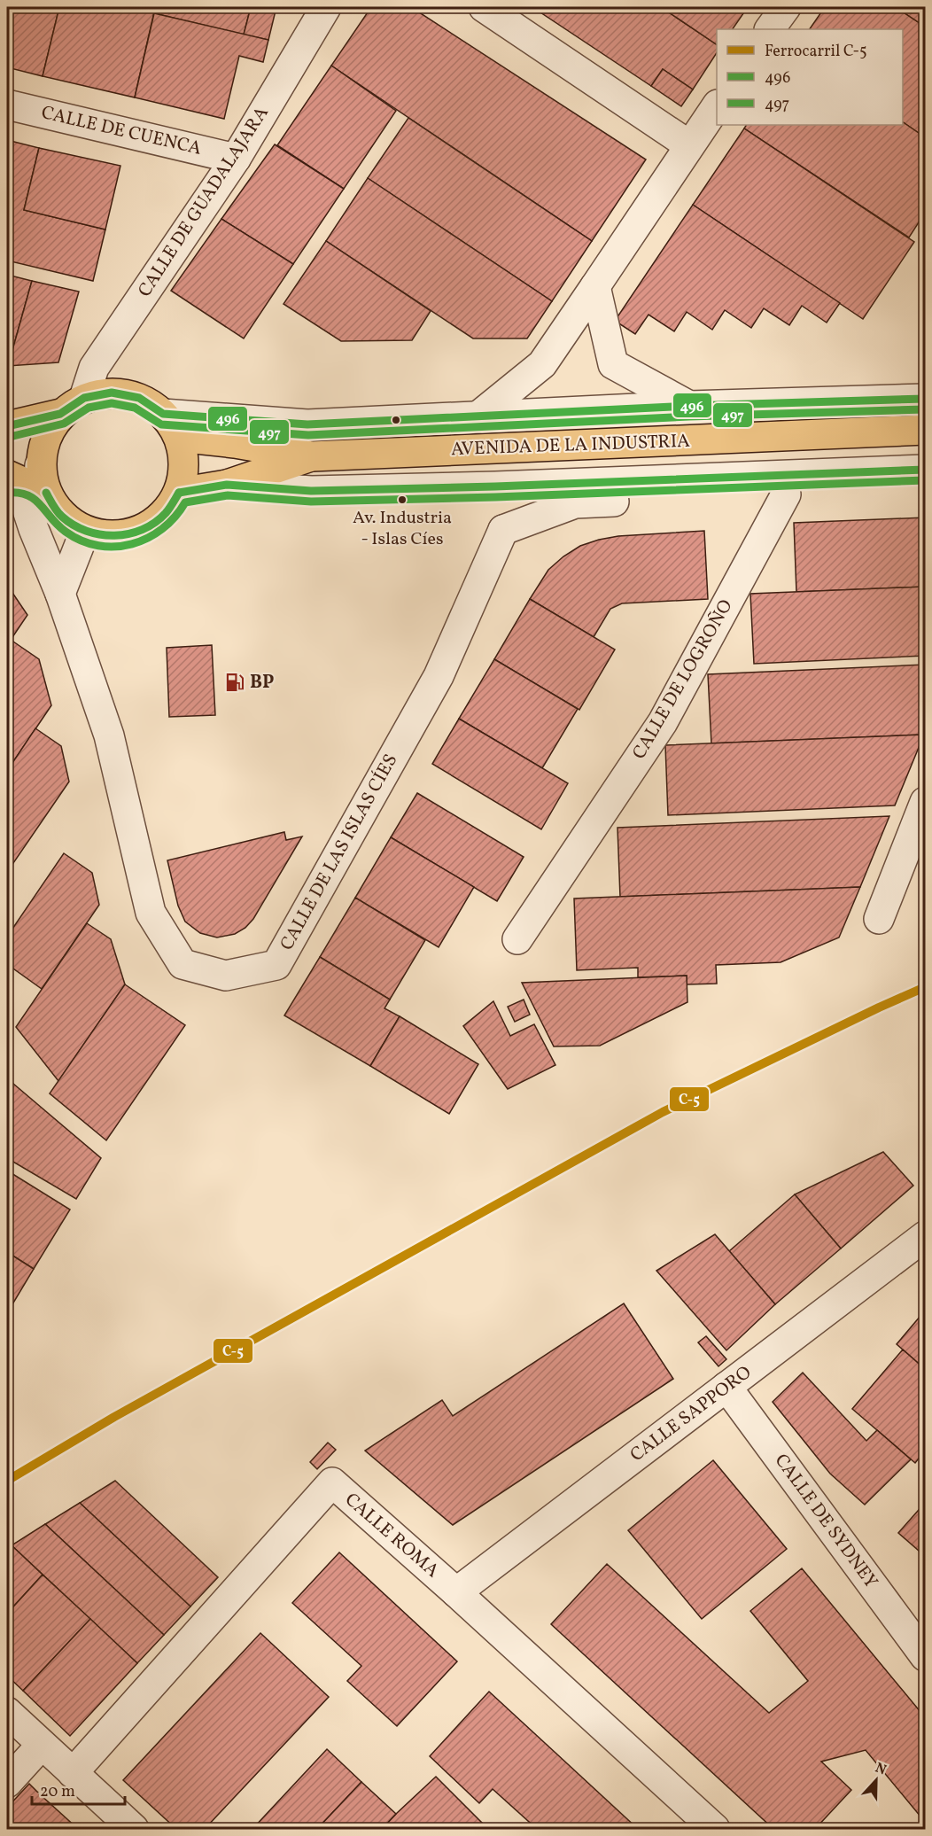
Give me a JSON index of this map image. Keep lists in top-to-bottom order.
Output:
{
  "streets": {
    "main road": ["AVENIDA DE LA INDUSTRIA"],
    "street": [
      "CALLE DE CUENCA",
      "CALLE DE GUADALAJARA",
      "CALLE DE LOGROÑO",
      "CALLE DE LAS ISLAS CÍES",
      "CALLE SAPPORO",
      "CALLE DE SYDNEY",
      "CALLE ROMA"
    ]
  },
  "crossings": [
    ["CALLE DE CUENCA", "CALLE DE GUADALAJARA"],
    ["CALLE DE GUADALAJARA", "AVENIDA DE LA INDUSTRIA"],
    ["CALLE DE GUADALAJARA", "CALLE DE LAS ISLAS CÍES"],
    ["AVENIDA DE LA INDUSTRIA", "CALLE DE LAS ISLAS CÍES"],
    ["CALLE SAPPORO", "CALLE DE SYDNEY"],
    ["CALLE SAPPORO", "CALLE ROMA"]
  ],
  "places": {
    "other": ["Av. Industria - Islas Cíes"],
    "fuel station": ["BP"]
  },
  "lines": ["transit line 496", "transit line 497", "rail line C-5"],
  "legend": ["Ferrocarril C-5", "496", "497"],
  "scale_bar": "20 m",
  "north": "top"
}
